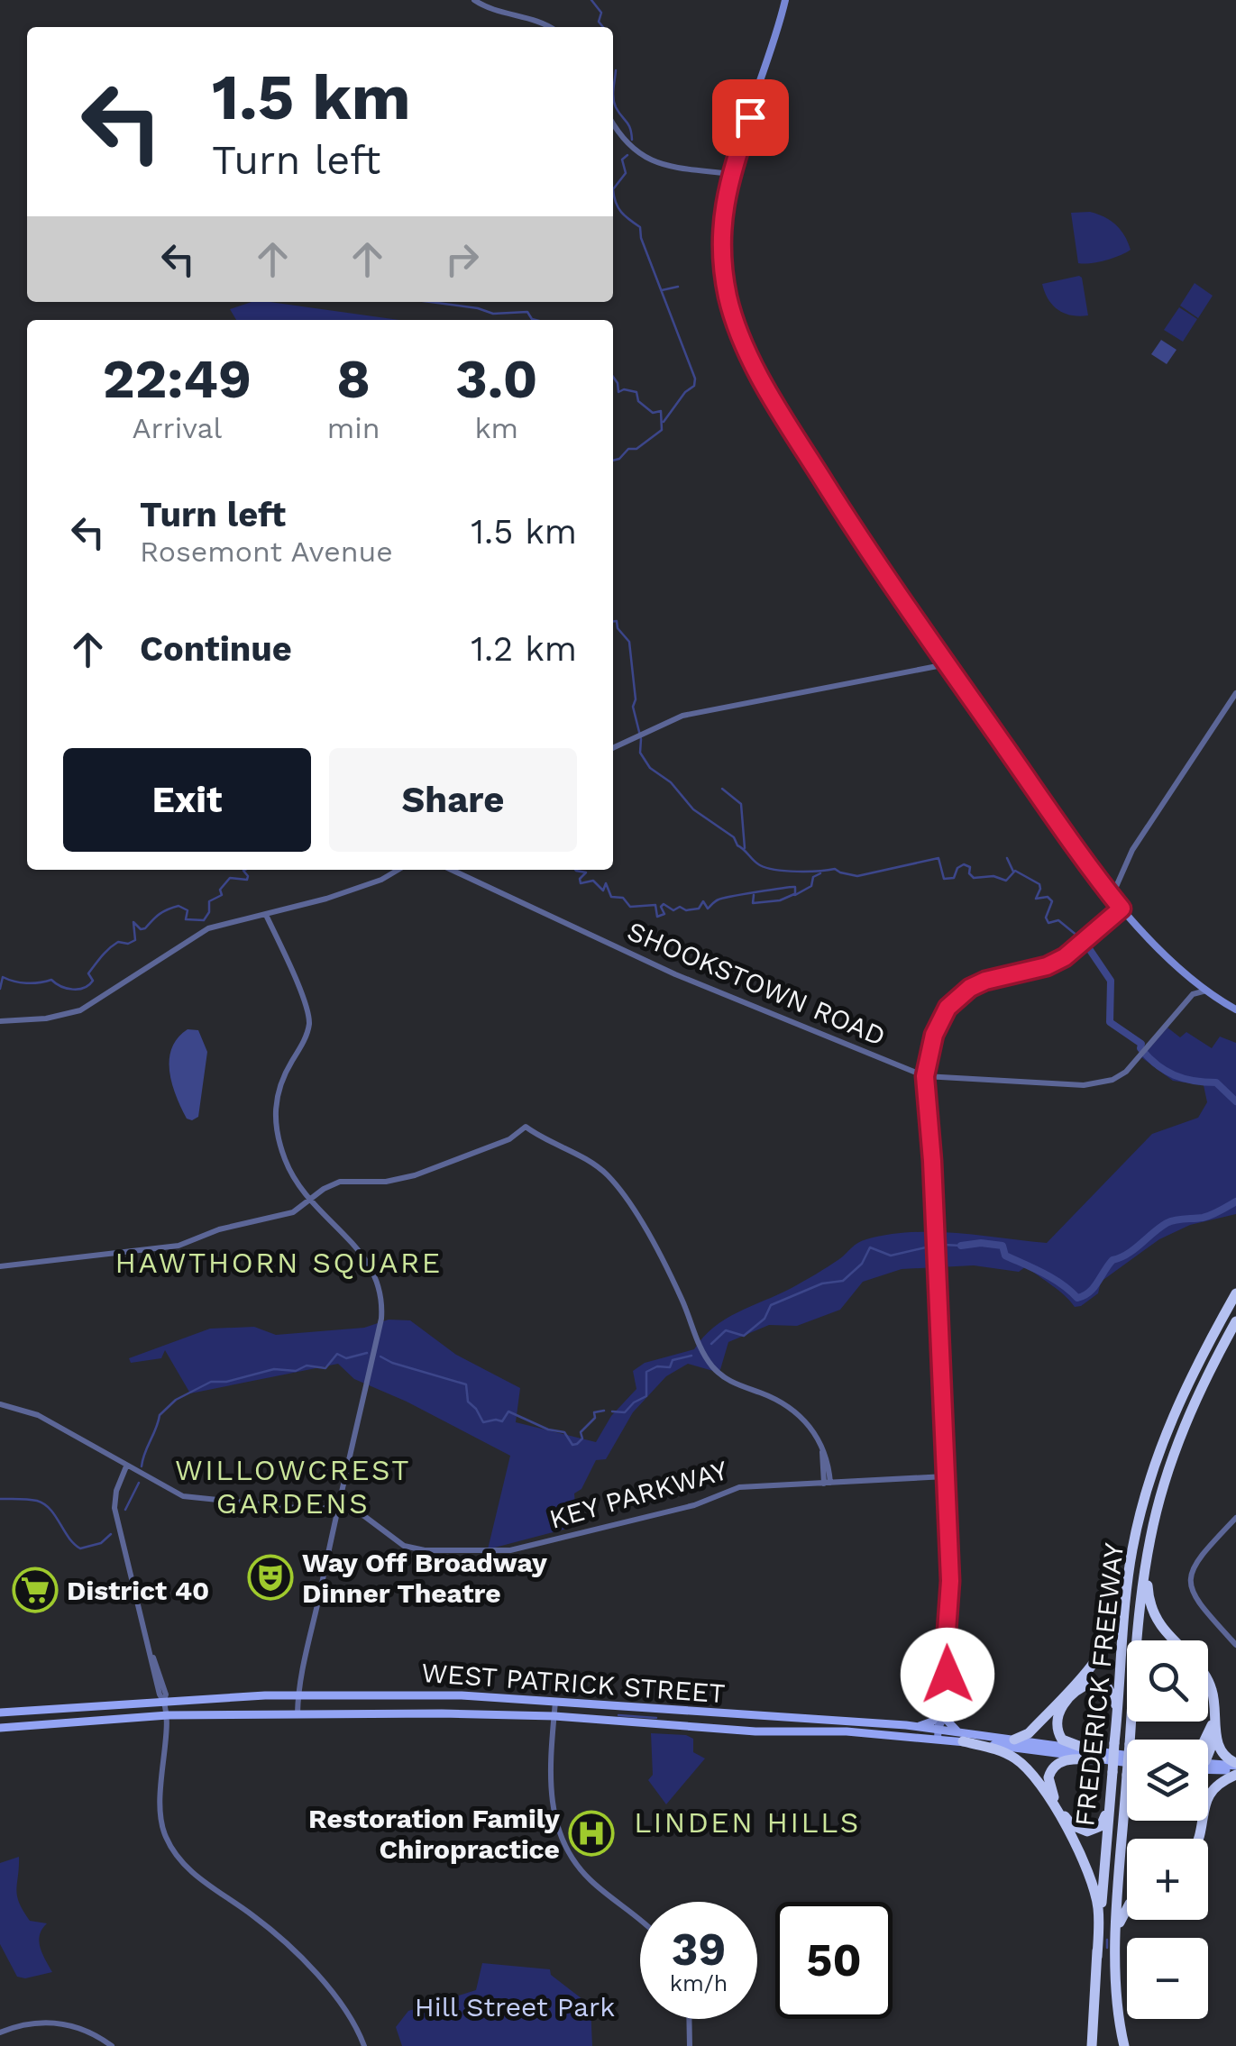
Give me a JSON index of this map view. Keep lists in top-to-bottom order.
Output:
{
  "streets": {
    "highway": ["FREDERICK FREEWAY"],
    "main road": ["WEST PATRICK STREET"],
    "street": ["SHOOKSTOWN ROAD", "KEY PARKWAY"]
  },
  "districts": ["HAWTHORN SQUARE", "WILLOWCREST GARDENS", "LINDEN HILLS"],
  "parks": ["Hill Street Park"],
  "places": {
    "theatre": ["Way Off Broadway Dinner Theatre"],
    "supermarket": ["District 40"],
    "hospital": ["Restoration Family Chiropractice"]
  },
  "page": {
    "turn": ["1.5 km", "Turn left"],
    "eta": [
      "22:49",
      "Arrival",
      "8",
      "min",
      "3.0",
      "km"
    ],
    "list": [
      {
        "name": "Turn left",
        "note": "Rosemont Avenue",
        "value": "1.5 km"
      },
      {
        "name": "Continue",
        "value": "1.2 km"
      }
    ],
    "buttons": ["Exit", "Share"],
    "map_buttons": ["+", "−"],
    "speed": "39 km/h",
    "limit": "50"
  }
}
